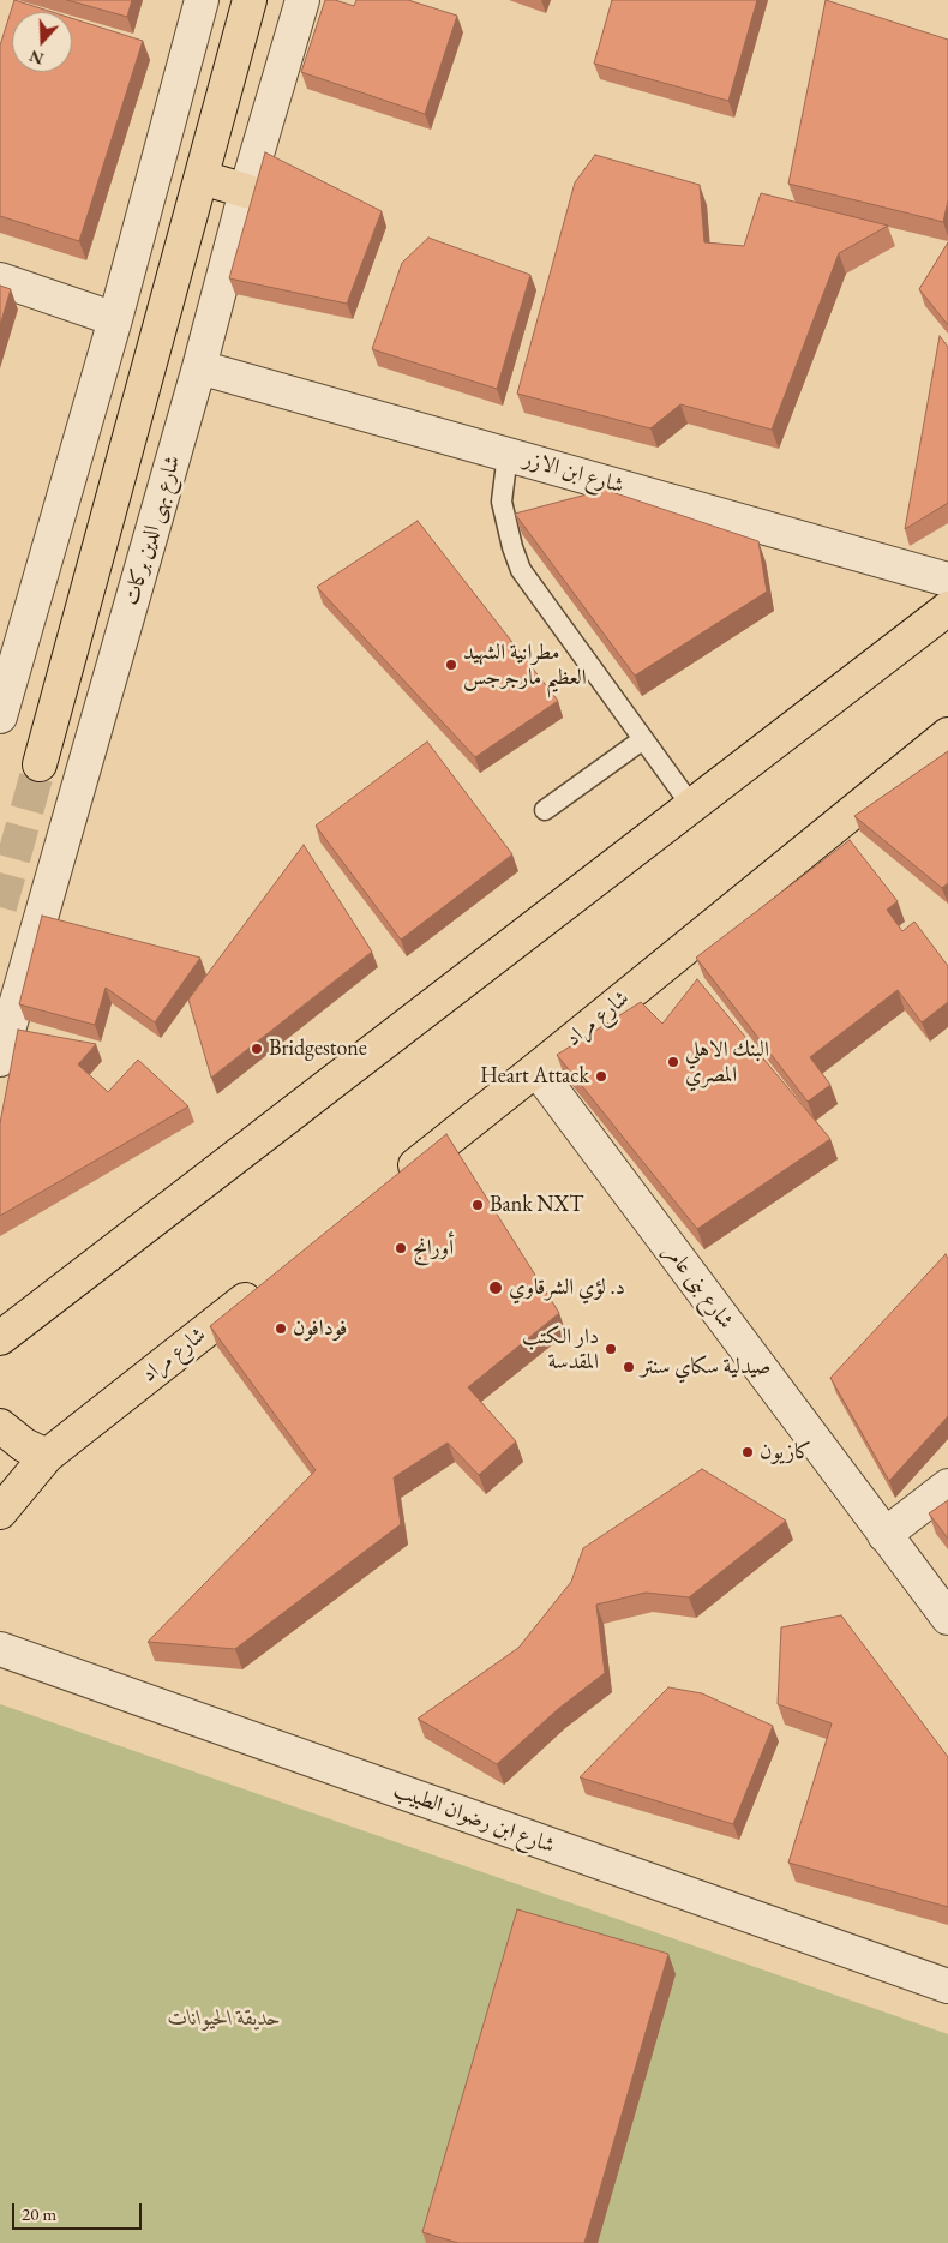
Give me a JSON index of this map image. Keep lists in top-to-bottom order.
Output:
{
  "streets": {
    "main road": ["شارع مراد"],
    "street": [
      "شارع ابن الازر",
      "شارع بهى الدين بركات",
      "شارع بنى عامر",
      "شارع ابن رضوان الطبيب"
    ]
  },
  "crossings": [
    ["شارع ابن الازر", "شارع بهى الدين بركات"],
    ["شارع مراد", "شارع بنى عامر"]
  ],
  "parks": ["حديقة الحيوانات"],
  "places": [
    "مطرانية الشهيد العظيم مارجرجس",
    "Bridgestone",
    "البنك الاهلي المصري",
    "Heart Attack",
    "Bank NXT",
    "أورانج",
    "د. لؤي الشرقاوي",
    "فودافون",
    "دار الكتب المقدسة",
    "صيدلية سكاي سنتر",
    "كازيون"
  ],
  "scale_bar": "20 m",
  "north": "bottom"
}
